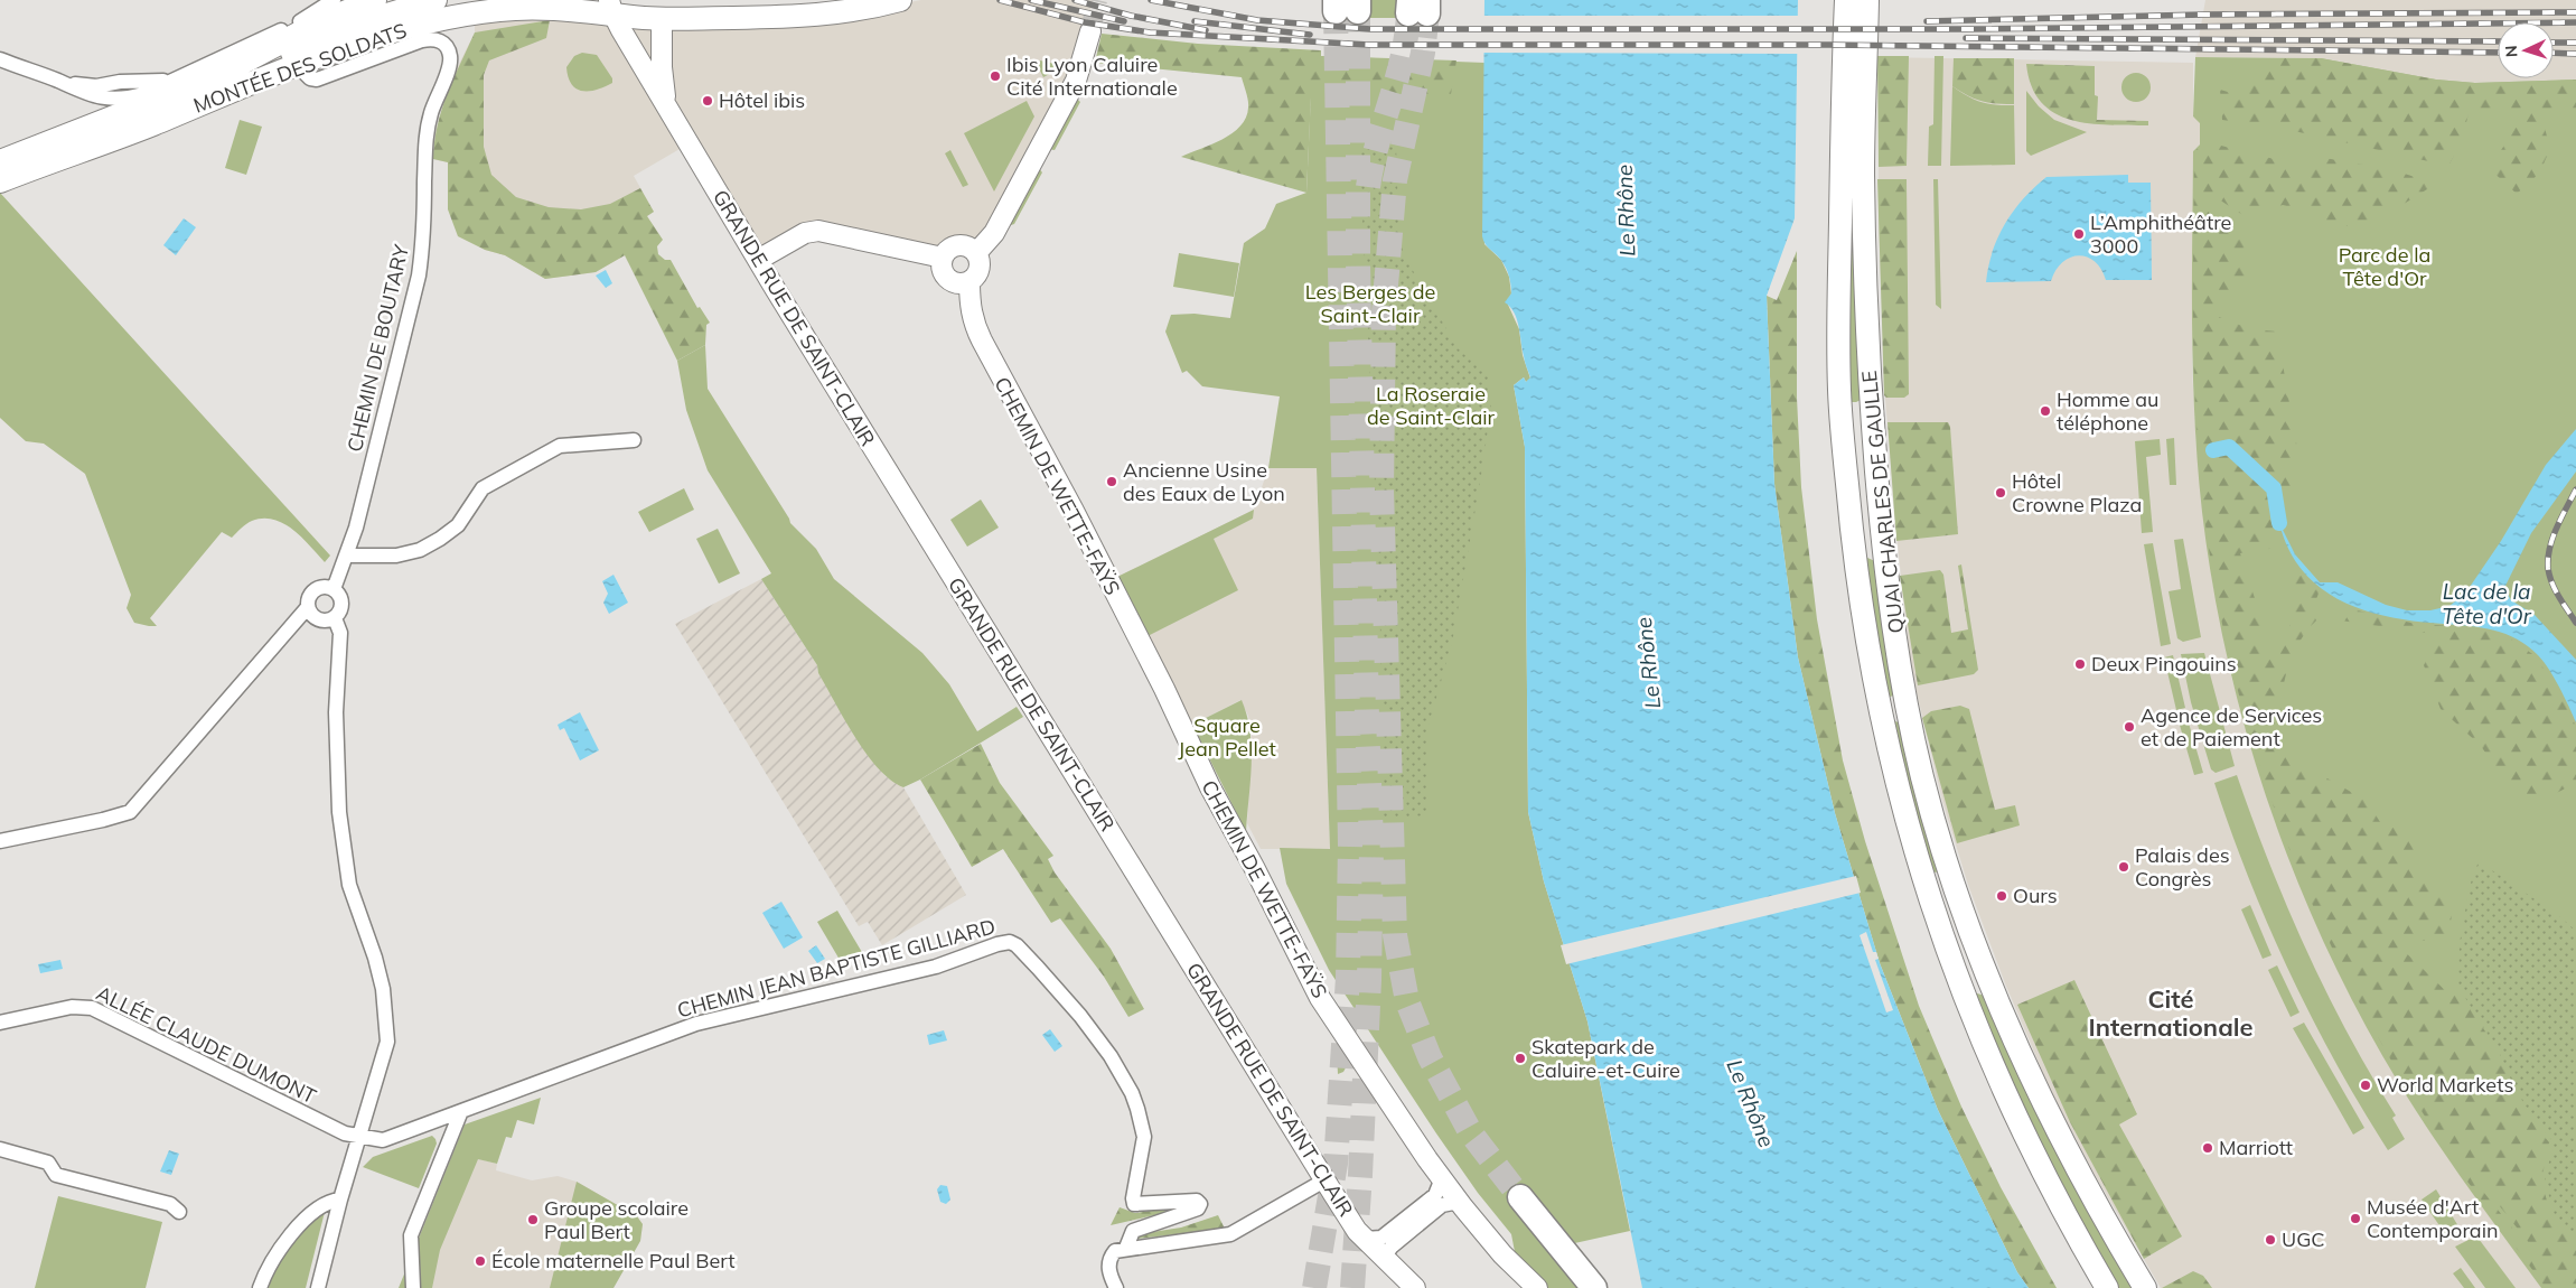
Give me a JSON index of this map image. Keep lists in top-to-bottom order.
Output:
{
  "streets": {
    "main road": [
      "MONTÉE DES SOLDATS",
      "GRANDE RUE DE SAINT-CLAIR",
      "CHEMIN DE WETTE-FAŸS",
      "QUAI CHARLES DE GAULLE"
    ],
    "street": ["CHEMIN DE BOUTARY", "CHEMIN JEAN BAPTISTE GILLIARD", "ALLÉE CLAUDE DUMONT"]
  },
  "crossings": [
    ["MONTÉE DES SOLDATS", "GRANDE RUE DE SAINT-CLAIR"],
    ["MONTÉE DES SOLDATS", "CHEMIN DE BOUTARY"],
    ["CHEMIN JEAN BAPTISTE GILLIARD", "ALLÉE CLAUDE DUMONT"]
  ],
  "districts": ["Cité Internationale"],
  "water": ["Le Rhône", "Lac de la Tête d'Or"],
  "parks": [
    "Parc de la Tête d'Or",
    "Les Berges de Saint-Clair",
    "La Roseraie de Saint-Clair",
    "Square Jean Pellet"
  ],
  "places": [
    "Ibis Lyon Caluire Cité Internationale",
    "Hôtel ibis",
    "L’Amphithéâtre 3000",
    "Homme au téléphone",
    "Ancienne Usine des Eaux de Lyon",
    "Hôtel Crowne Plaza",
    "Deux Pingouins",
    "Agence de Services et de Paiement",
    "Palais des Congrès",
    "Ours",
    "Skatepark de Caluire-et-Cuire",
    "World Markets",
    "Marriott",
    "Musée d'Art Contemporain",
    "Groupe scolaire Paul Bert",
    "UGC",
    "École maternelle Paul Bert"
  ],
  "north": "left"
}
